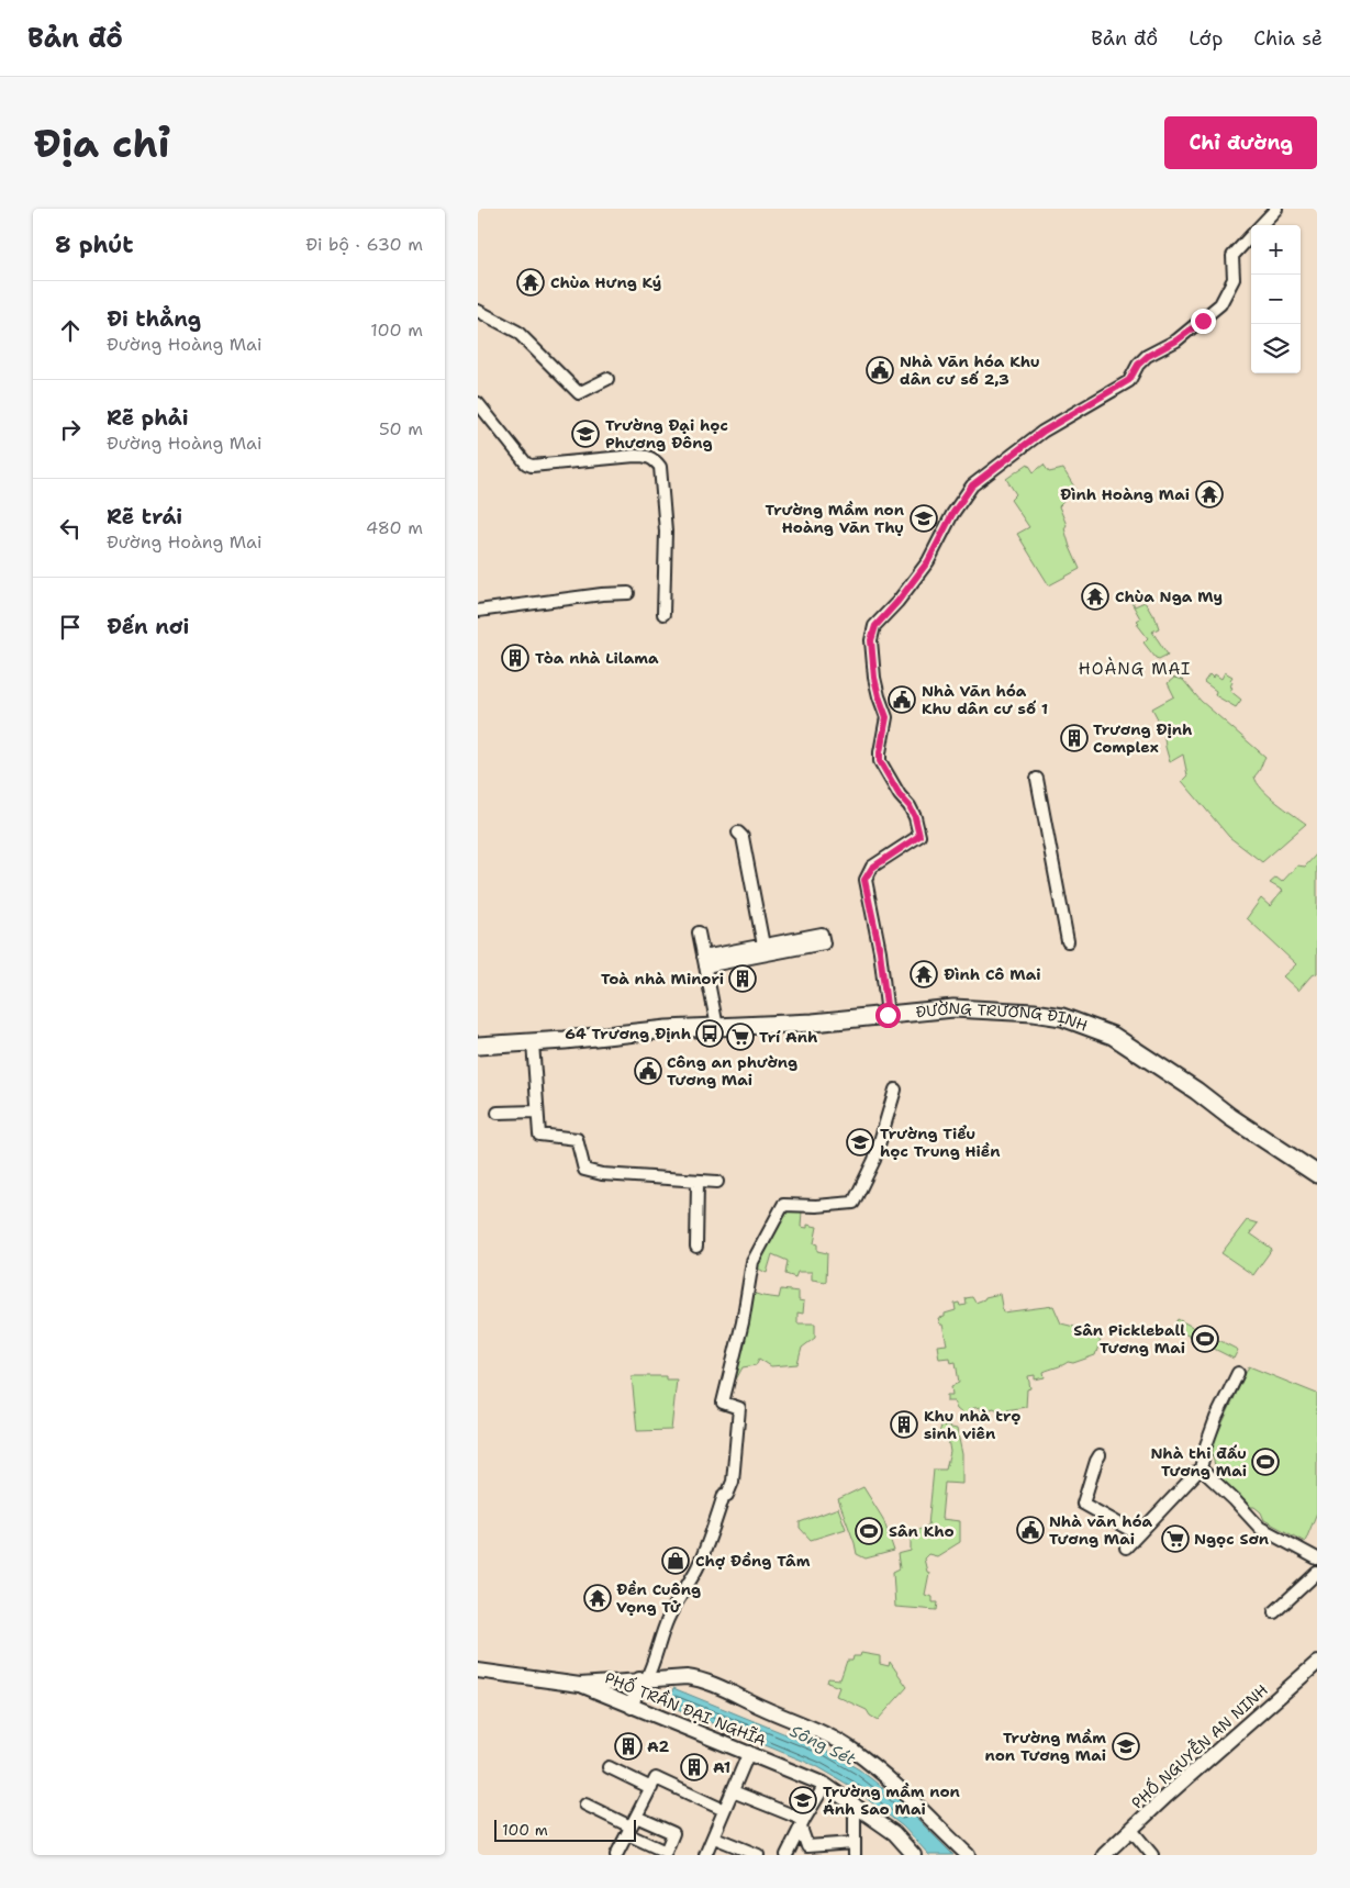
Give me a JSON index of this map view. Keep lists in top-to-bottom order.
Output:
{
  "streets": {
    "main road": ["ĐƯỜNG TRƯƠNG ĐỊNH"],
    "street": ["PHỐ TRẦN ĐẠI NGHĨA", "PHỐ NGUYỄN AN NINH"]
  },
  "districts": ["HOÀNG MAI"],
  "water": ["Sông Sét"],
  "places": {
    "temple": [
      "Chùa Hưng Ký",
      "Đình Hoàng Mai",
      "Chùa Nga My",
      "Đình Cô Mai",
      "Đền Cuông Vọng Tử"
    ],
    "public building": [
      "Nhà Văn hóa Khu dân cư số 2,3",
      "Nhà Văn hóa Khu dân cư số 1",
      "Công an phường Tương Mai",
      "Nhà văn hóa Tương Mai"
    ],
    "school or university": [
      "Trường Đại học Phương Đông",
      "Trường Mầm non Hoàng Văn Thụ",
      "Trường Tiểu học Trung Hiền",
      "Trường Mầm non Tương Mai",
      "Trường mầm non Ánh Sao Mai"
    ],
    "building": [
      "Tòa nhà Lilama",
      "Trương Định Complex",
      "Toà nhà Minori",
      "Khu nhà trọ sinh viên",
      "A2",
      "A1"
    ],
    "bus stop": ["64 Trương Định"],
    "supermarket": ["Trí Anh", "Ngọc Sơn"],
    "sports": ["Sân Pickleball Tương Mai", "Nhà thi đấu Tương Mai", "Sân Kho"],
    "shop": ["Chợ Đồng Tâm"]
  },
  "scale_bar": "100 m",
  "page": {
    "header": "Bản đồ",
    "nav": ["Bản đồ", "Lớp", "Chia sẻ"],
    "buttons": "Chỉ đường",
    "title": "Địa chỉ",
    "heading": ["8 phút", "Đi bộ · 630 m"],
    "map_buttons": ["+", "−"],
    "list": [
      ["Đi thẳng", "Đường Hoàng Mai", "100 m"],
      ["Rẽ phải", "Đường Hoàng Mai", "50 m"],
      ["Rẽ trái", "Đường Hoàng Mai", "480 m"],
      "Đến nơi"
    ],
    "scale": "100 m"
  }
}
